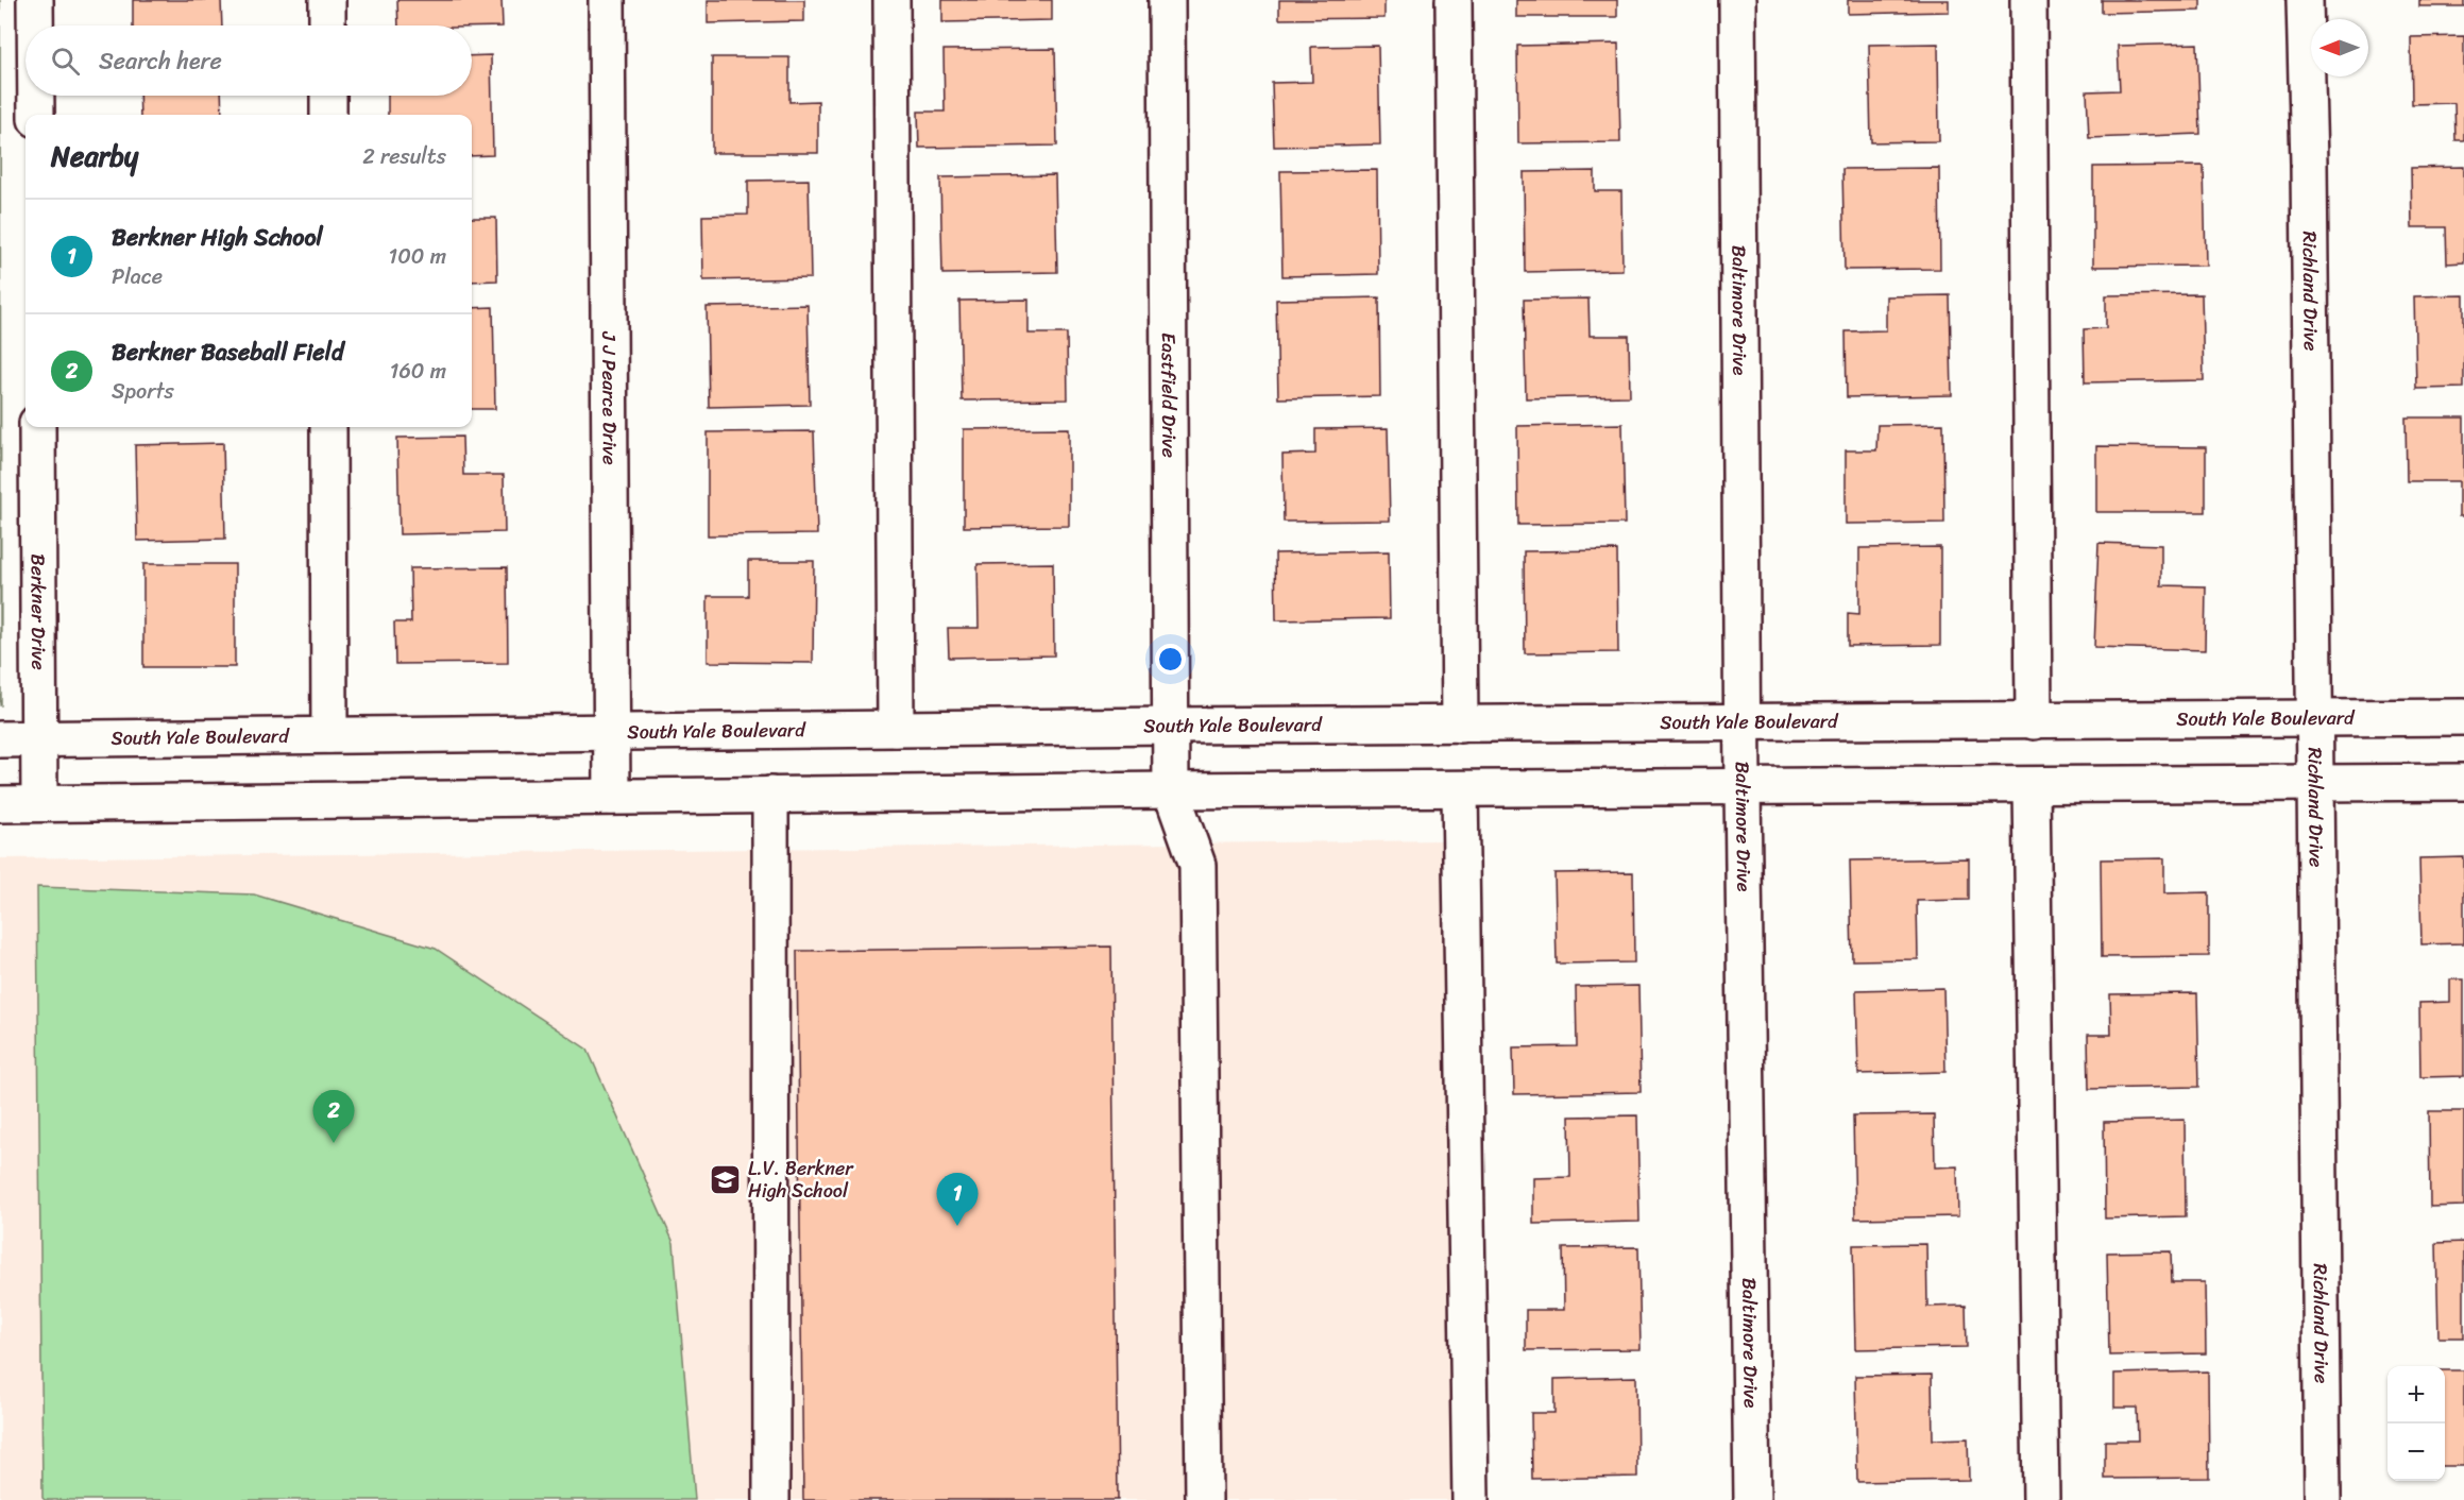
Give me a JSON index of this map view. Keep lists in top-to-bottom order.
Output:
{
  "streets": {
    "street": [
      "Richland Drive",
      "Baltimore Drive",
      "Eastfield Drive",
      "J J Pearce Drive",
      "Berkner Drive",
      "South Yale Boulevard"
    ]
  },
  "crossings": [
    ["Richland Drive", "South Yale Boulevard"],
    ["Baltimore Drive", "South Yale Boulevard"],
    ["Eastfield Drive", "South Yale Boulevard"],
    ["J J Pearce Drive", "South Yale Boulevard"],
    ["Berkner Drive", "South Yale Boulevard"]
  ],
  "places": {
    "school or university": ["L.V. Berkner High School"]
  },
  "north": "left",
  "page": {
    "search": "Search here",
    "heading": ["Nearby", "2 results"],
    "list": [
      {
        "mark": "1",
        "name": "Berkner High School",
        "note": "Place",
        "value": "100 m"
      },
      {
        "mark": "2",
        "name": "Berkner Baseball Field",
        "note": "Sports",
        "value": "160 m"
      }
    ],
    "pins": ["2", "1"],
    "map_buttons": ["+", "−"]
  }
}
